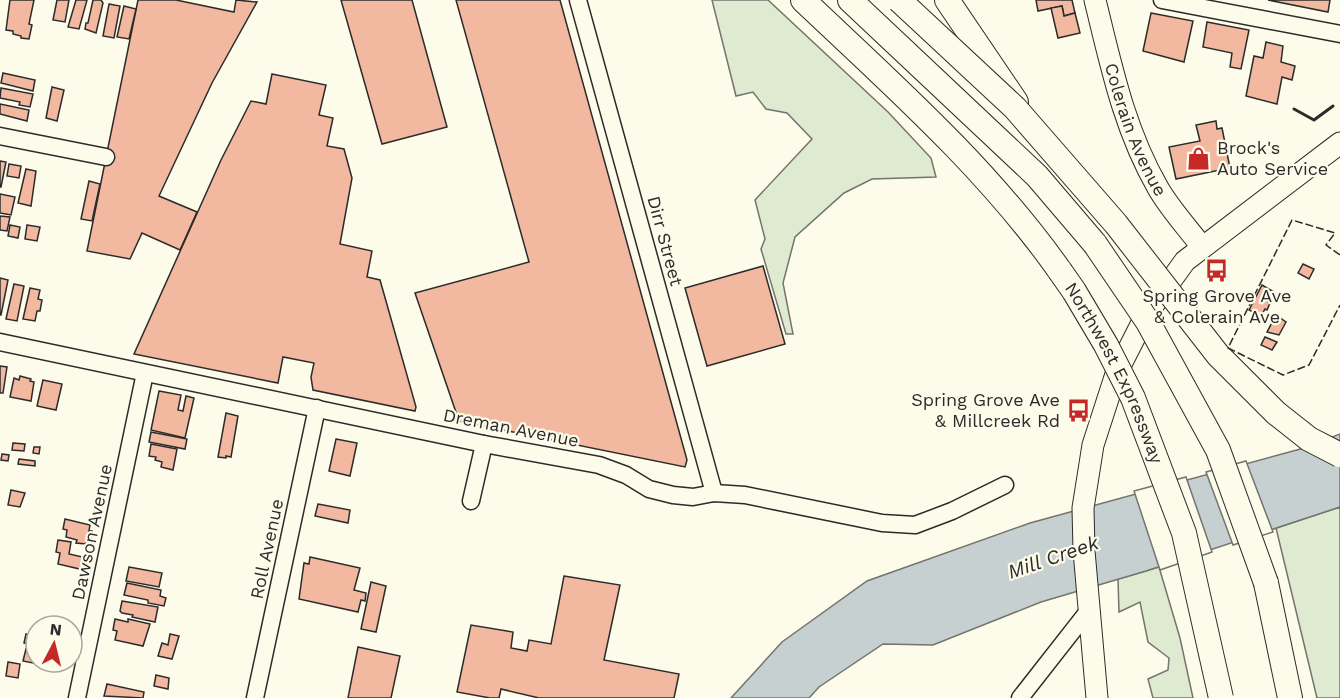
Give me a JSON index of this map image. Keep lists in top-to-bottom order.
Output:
{
  "streets": {
    "highway": ["Northwest Expressway"],
    "main road": ["Colerain Avenue"],
    "street": [
      "Dirr Street",
      "Dreman Avenue",
      "Dawson Avenue",
      "Roll Avenue"
    ]
  },
  "crossings": [
    ["Dirr Street", "Dreman Avenue"],
    ["Dreman Avenue", "Dawson Avenue"],
    ["Dreman Avenue", "Roll Avenue"]
  ],
  "water": ["Mill Creek"],
  "places": {
    "shop": ["Brock's Auto Service"],
    "bus stop": ["Spring Grove Ave & Colerain Ave", "Spring Grove Ave & Millcreek Rd"]
  },
  "north": "top"
}
